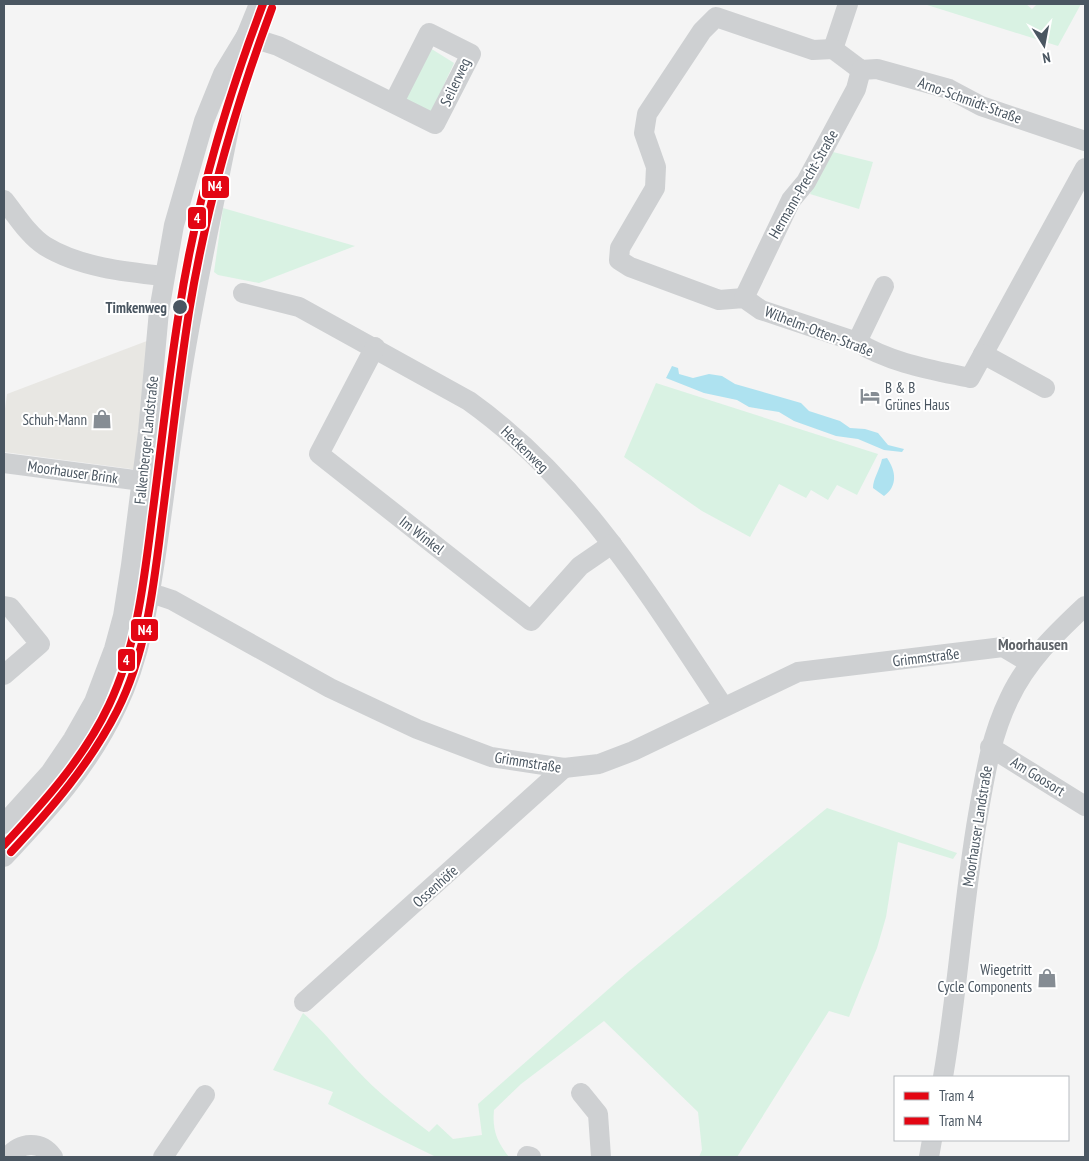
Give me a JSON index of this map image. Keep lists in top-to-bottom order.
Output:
{
  "streets": {
    "street": [
      "Arno-Schmidt-Straße",
      "Hermann-Precht-Straße",
      "Wilhelm-Otten-Straße",
      "Falkenberger Landstraße",
      "Heckenweg",
      "Moorhauser Brink",
      "Im Winkel",
      "Grimmstraße",
      "Am Goosort",
      "Moorhauser Landstraße",
      "Ossenhöfe"
    ]
  },
  "crossings": [
    ["Arno-Schmidt-Straße", "Hermann-Precht-Straße"],
    ["Hermann-Precht-Straße", "Wilhelm-Otten-Straße"],
    ["Falkenberger Landstraße", "Moorhauser Brink"],
    ["Falkenberger Landstraße", "Grimmstraße"],
    ["Heckenweg", "Im Winkel"],
    ["Heckenweg", "Grimmstraße"],
    ["Grimmstraße", "Moorhauser Landstraße"],
    ["Grimmstraße", "Ossenhöfe"],
    ["Am Goosort", "Moorhauser Landstraße"]
  ],
  "districts": ["Moorhausen"],
  "places": {
    "other": ["Timkenweg"],
    "hotel": ["B & B Grünes Haus"],
    "shop": ["Schuh-Mann", "Wiegetritt Cycle Components"]
  },
  "lines": ["tram line 4", "tram line N4"],
  "legend": ["Tram 4", "Tram N4"],
  "north": "bottom"
}
